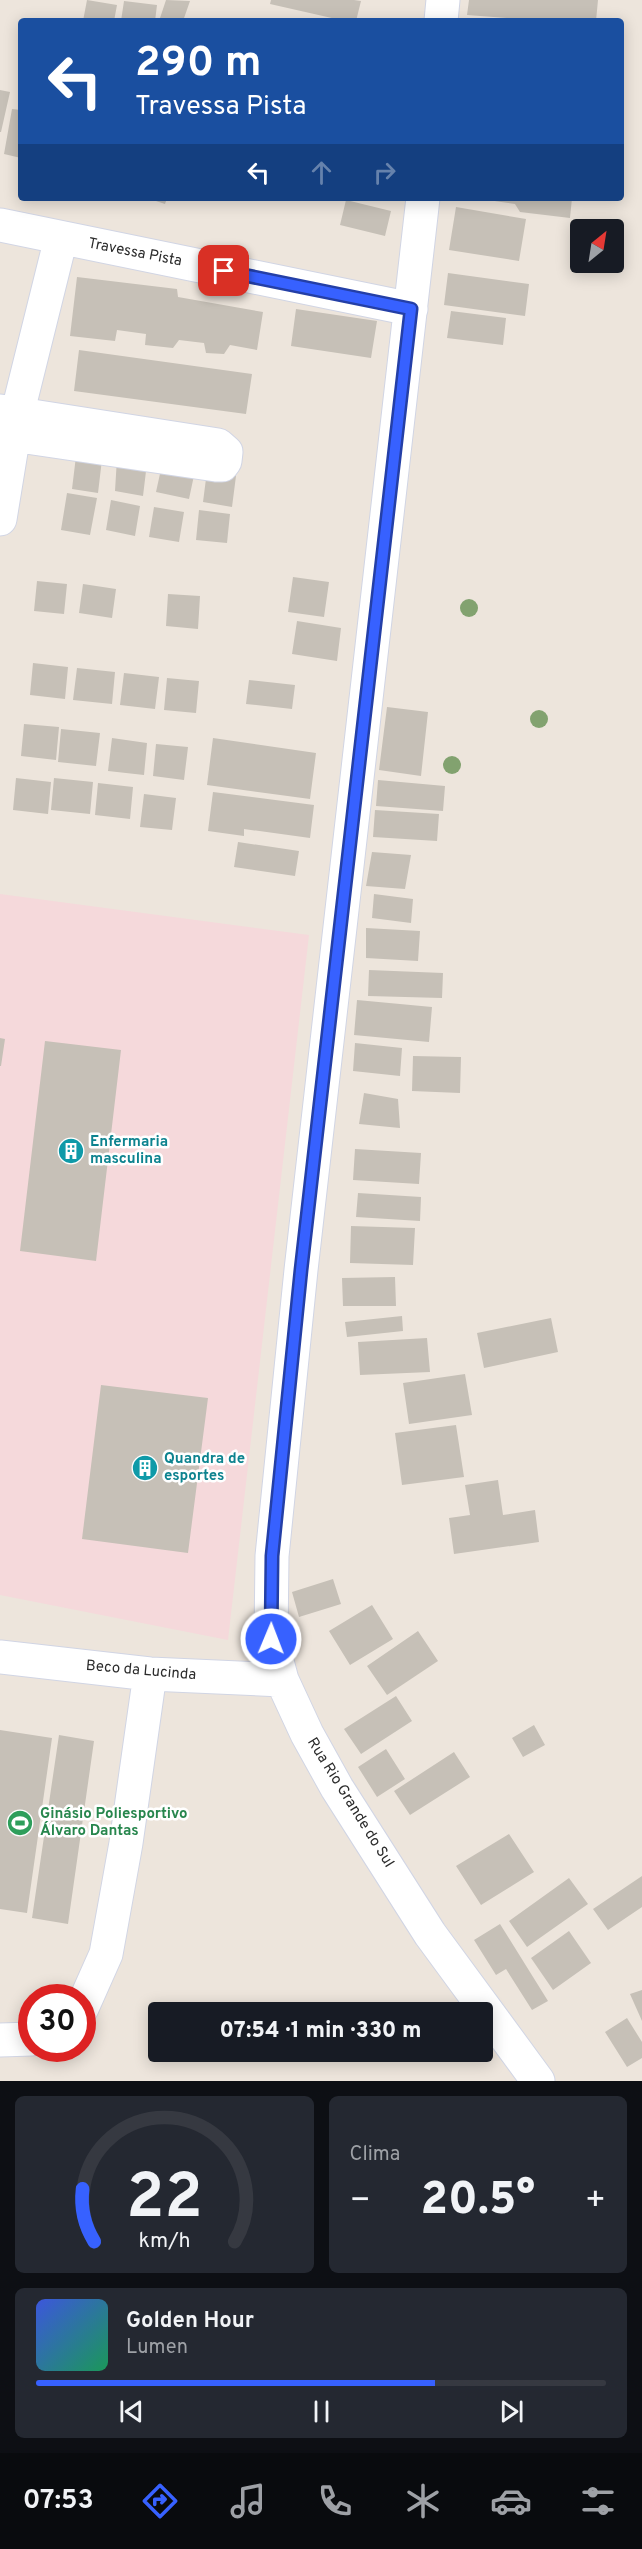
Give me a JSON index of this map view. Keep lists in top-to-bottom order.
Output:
{
  "streets": {
    "street": ["Travessa Pista", "Beco da Lucinda", "Rua Rio Grande do Sul"]
  },
  "crossings": [
    ["Travessa Pista", "Rua Rio Grande do Sul"],
    ["Beco da Lucinda", "Rua Rio Grande do Sul"]
  ],
  "places": {
    "building": ["Enfermaria masculina", "Quandra de esportes"],
    "sports": ["Ginásio Poliesportivo Álvaro Dantas"]
  },
  "north": "top right",
  "page": {
    "turn": ["290 m", "Travessa Pista"],
    "limit": "30",
    "trip": "07:54 · 1 min · 330 m",
    "tile": "Clima",
    "heat": ["−", "20.5°", "+"],
    "song": ["Golden Hour", "Lumen"],
    "tabs": "07:53",
    "gauge": ["22", "km/h"]
  }
}
